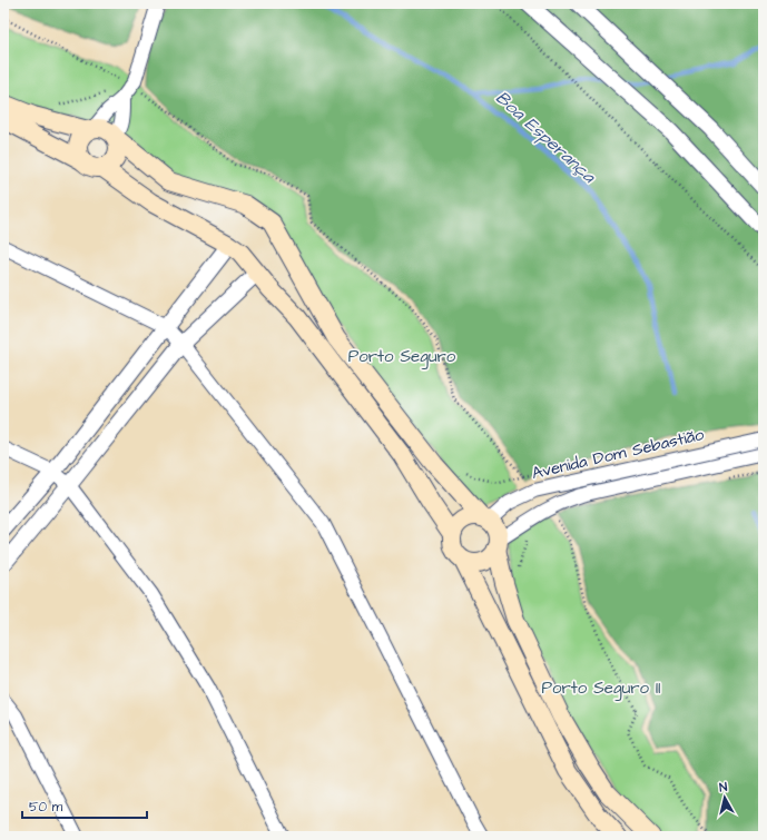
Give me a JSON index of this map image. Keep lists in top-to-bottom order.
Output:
{
  "streets": {
    "street": ["Avenida Dom Sebastião"]
  },
  "water": ["Boa Esperança"],
  "parks": ["Porto Seguro", "Porto Seguro II"],
  "scale_bar": "50 m",
  "north": "top"
}
